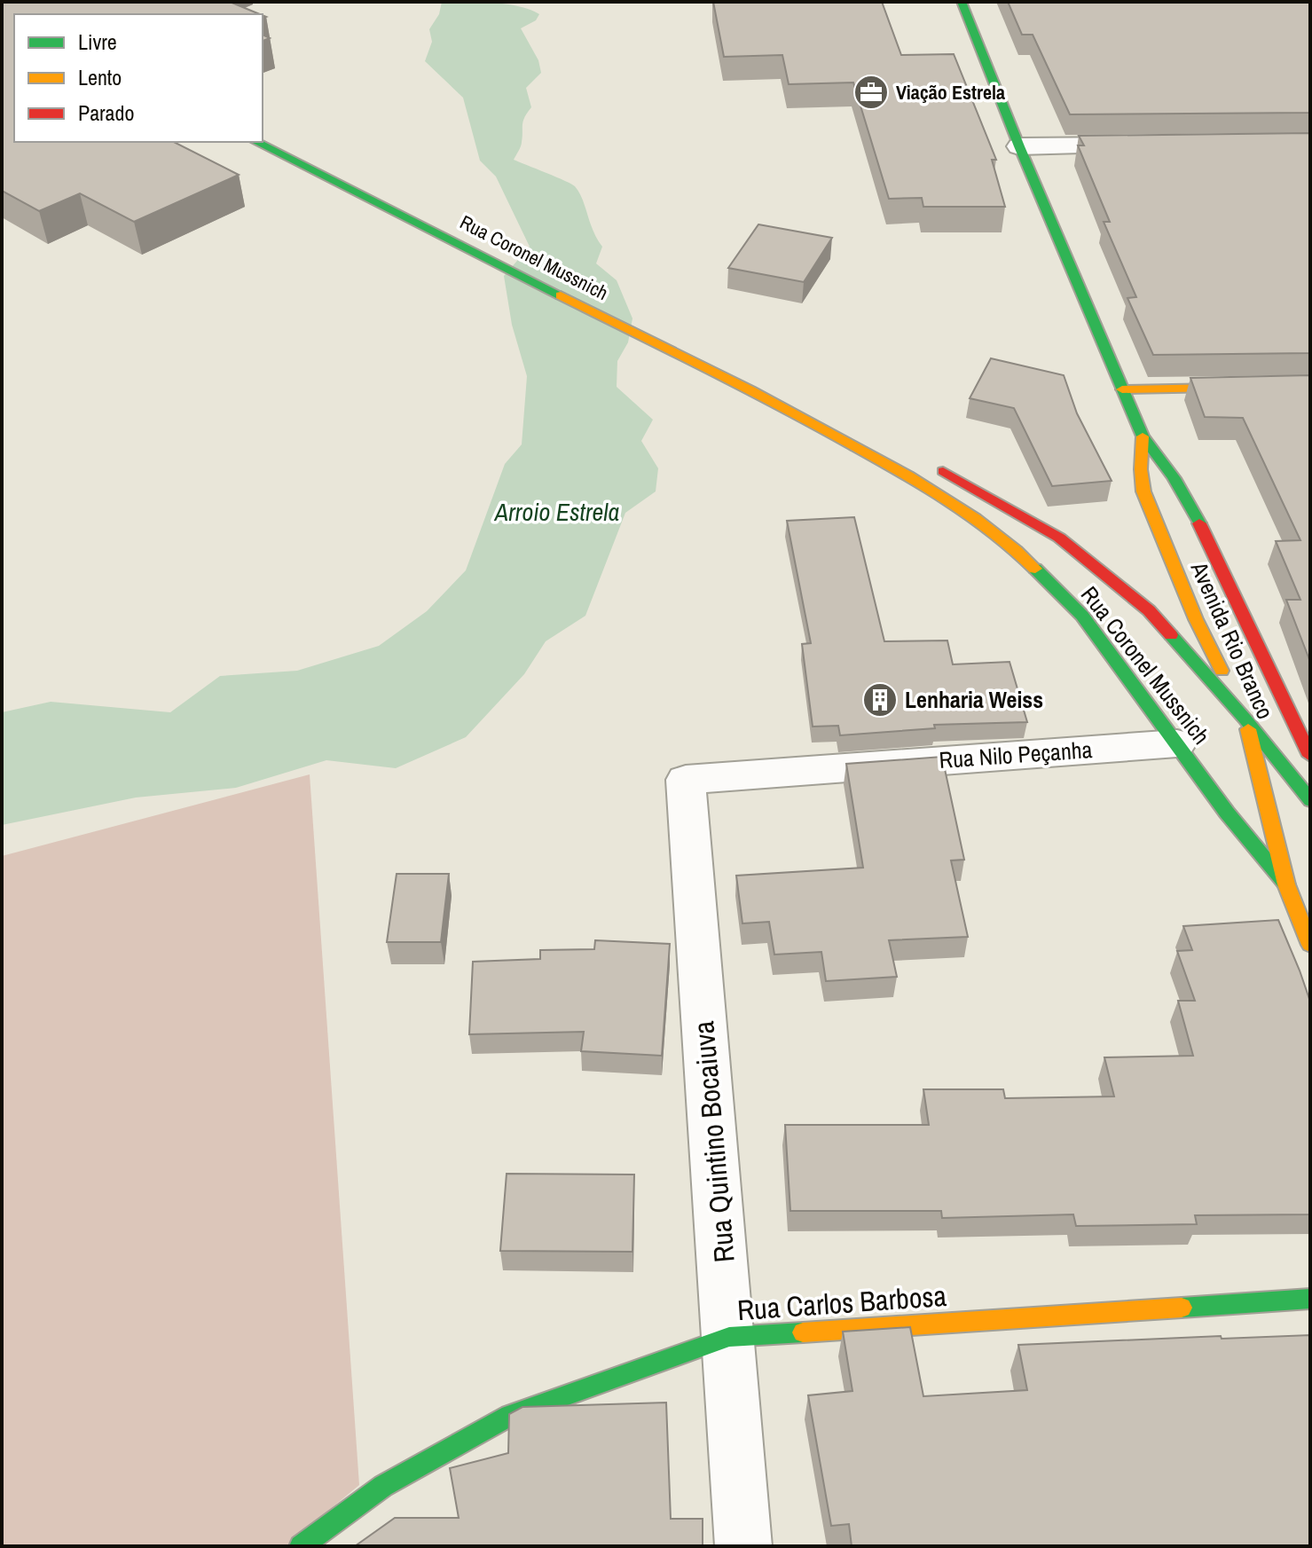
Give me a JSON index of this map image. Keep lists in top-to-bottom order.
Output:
{
  "streets": {
    "main road": ["Rua Coronel Mussnich", "Avenida Rio Branco", "Rua Carlos Barbosa"],
    "street": ["Rua Nilo Peçanha", "Rua Quintino Bocaiuva"]
  },
  "crossings": [
    ["Rua Coronel Mussnich", "Avenida Rio Branco"],
    ["Rua Coronel Mussnich", "Rua Nilo Peçanha"],
    ["Rua Nilo Peçanha", "Rua Quintino Bocaiuva"],
    ["Rua Quintino Bocaiuva", "Rua Carlos Barbosa"]
  ],
  "water": ["Arroio Estrela"],
  "places": {
    "office": ["Viação Estrela"],
    "building": ["Lenharia Weiss"]
  },
  "legend": ["Livre", "Lento", "Parado"]
}
